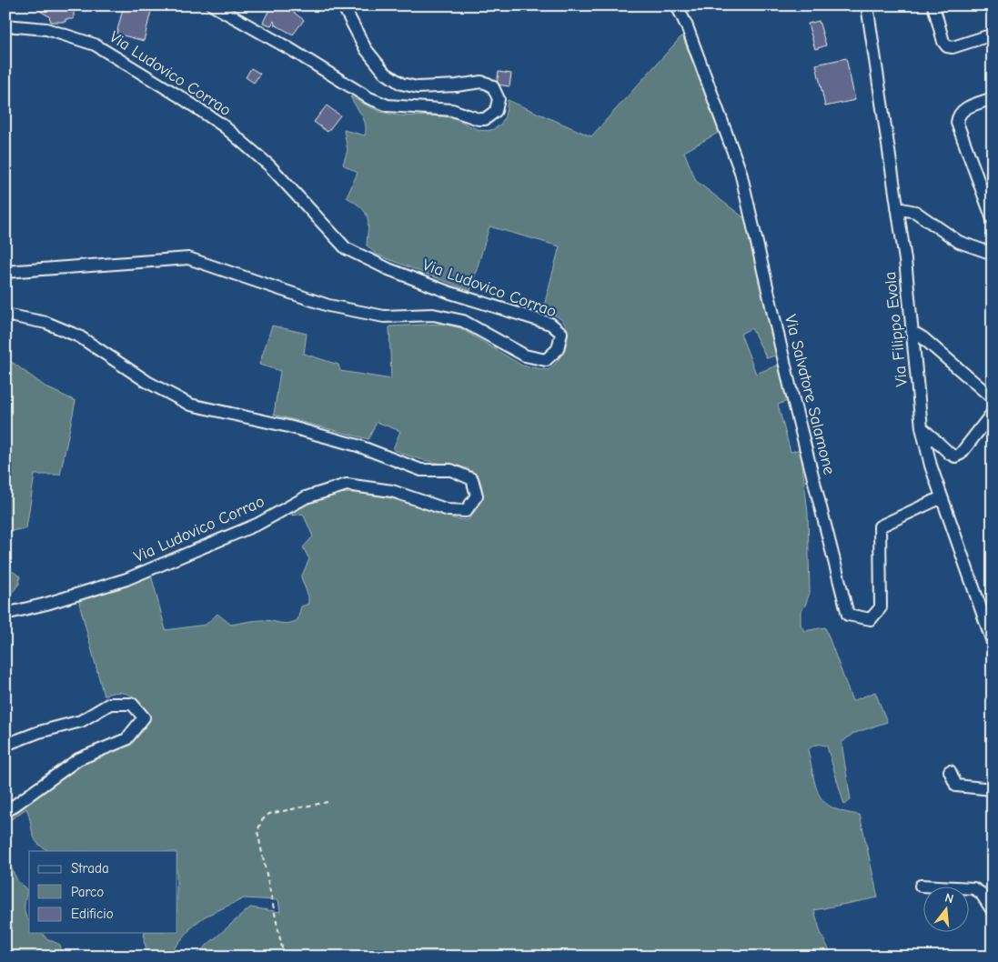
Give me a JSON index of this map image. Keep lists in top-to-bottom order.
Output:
{
  "streets": {
    "street": ["Via Ludovico Corrao", "Via Filippo Evola", "Via Salvatore Salamone"]
  },
  "crossings": [
    ["Via Filippo Evola", "Via Salvatore Salamone"]
  ],
  "legend": ["Strada", "Parco", "Edificio"],
  "north": "top"
}
